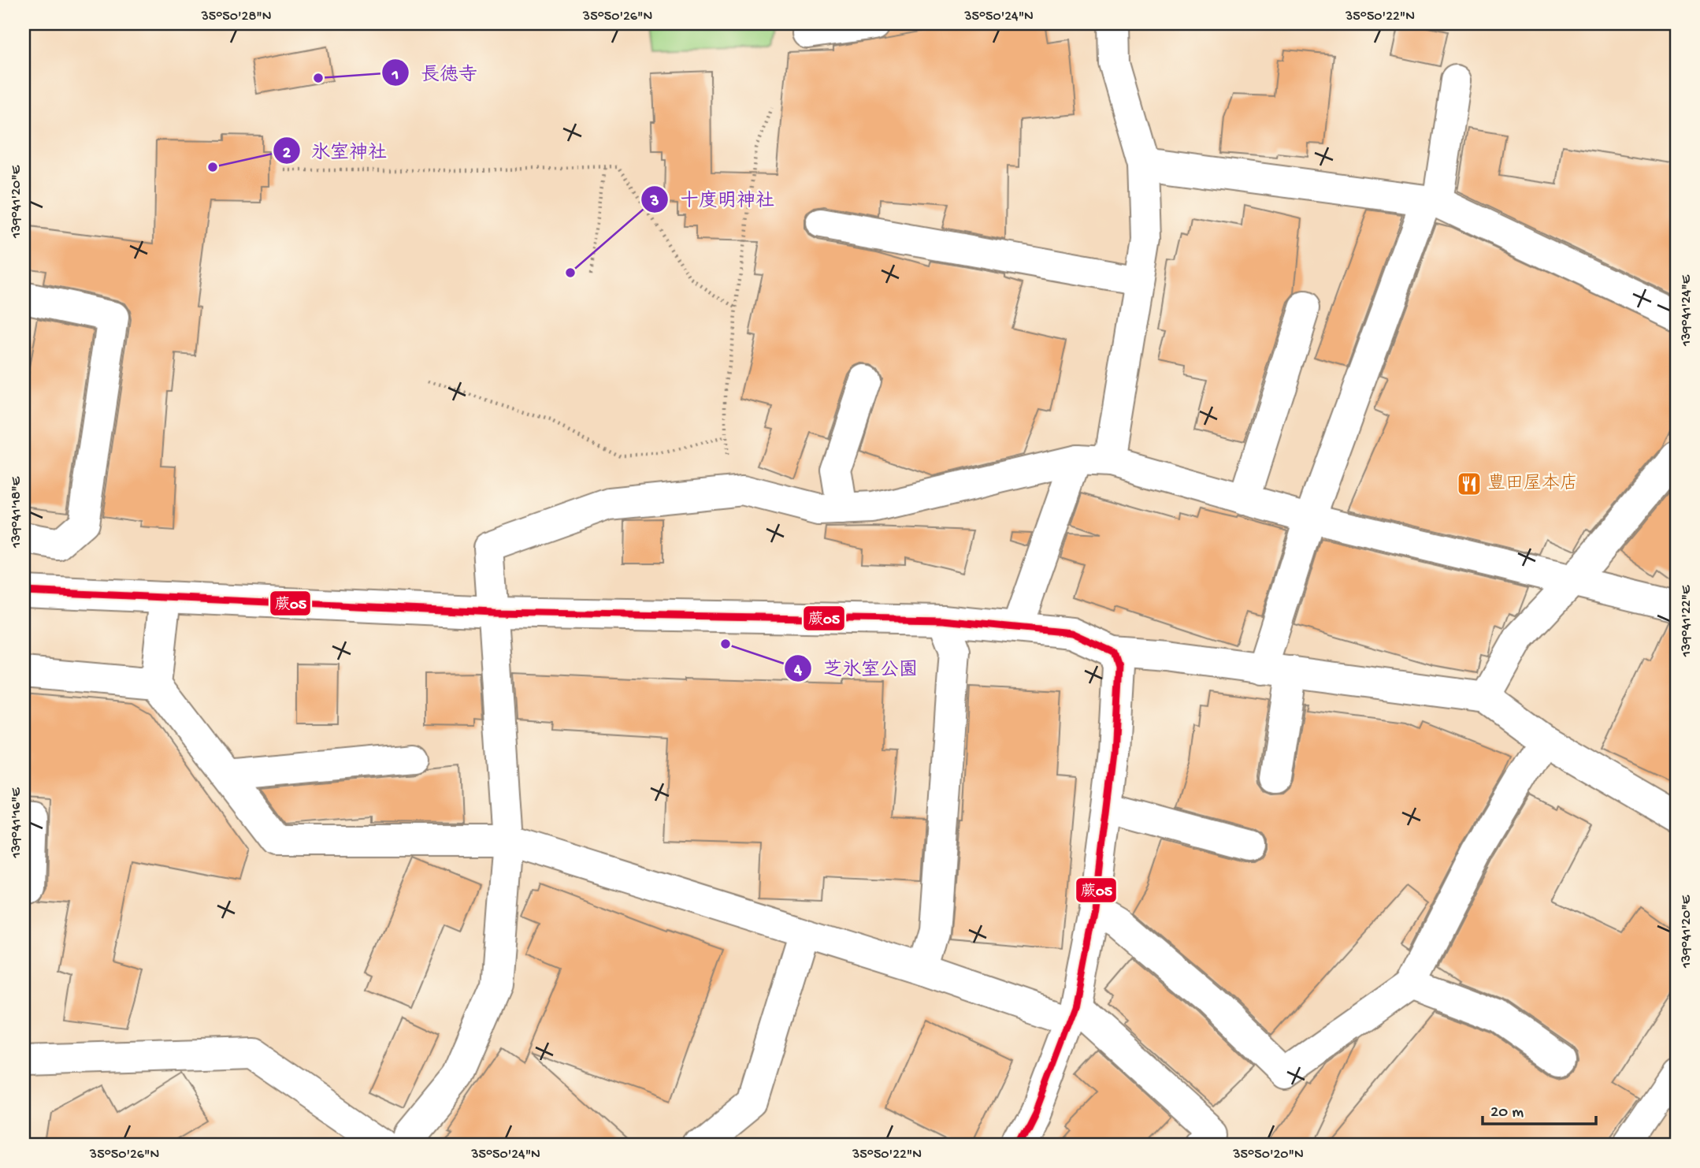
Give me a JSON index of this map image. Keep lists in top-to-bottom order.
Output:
{
  "places": {
    "other": [
      "長徳寺",
      "氷室神社",
      "十度明神社",
      "芝氷室公園"
    ],
    "restaurant": ["豊田屋本店"]
  },
  "lines": ["transit line 蕨05"],
  "scale_bar": "20 m",
  "coordinates": [
    "35°50'28\"N",
    "35°50'26\"N",
    "35°50'24\"N",
    "35°50'22\"N",
    "139°41'20\"E",
    "139°41'24\"E",
    "139°41'18\"E",
    "139°41'22\"E",
    "139°41'16\"E",
    "35°50'20\"N"
  ]
}
